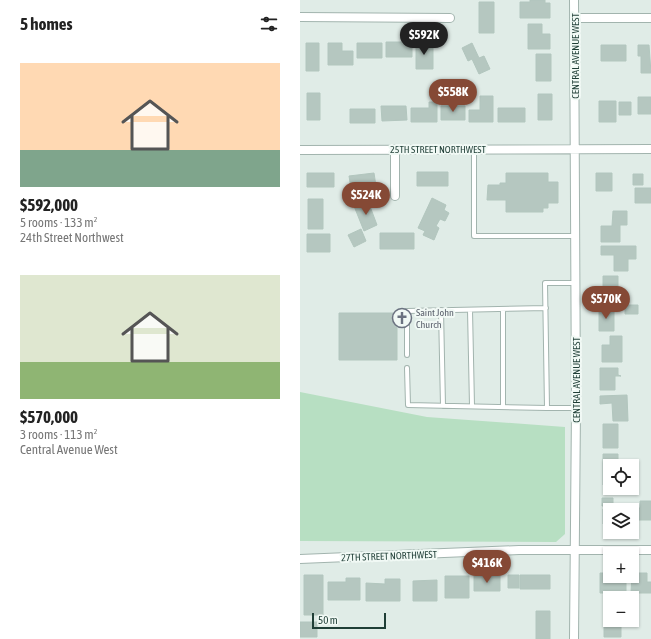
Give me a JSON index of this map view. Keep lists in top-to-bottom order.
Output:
{
  "streets": {
    "street": ["CENTRAL AVENUE WEST", "25TH STREET NORTHWEST", "27TH STREET NORTHWEST"]
  },
  "crossings": [
    ["CENTRAL AVENUE WEST", "25TH STREET NORTHWEST"],
    ["CENTRAL AVENUE WEST", "27TH STREET NORTHWEST"]
  ],
  "places": {
    "church": ["Saint John Church"]
  },
  "scale_bar": "50 m",
  "page": {
    "heading": "5 homes",
    "price": [
      "$592K",
      "$558K",
      "$524K",
      "$570K",
      "$416K"
    ],
    "list": [
      {
        "name": "$592,000",
        "note": "5 rooms · 133 m² · 24th Street Northwest"
      },
      {
        "name": "$570,000",
        "note": "3 rooms · 113 m² · Central Avenue West"
      }
    ],
    "map_buttons": ["+", "−"],
    "scale": "50 m"
  }
}
